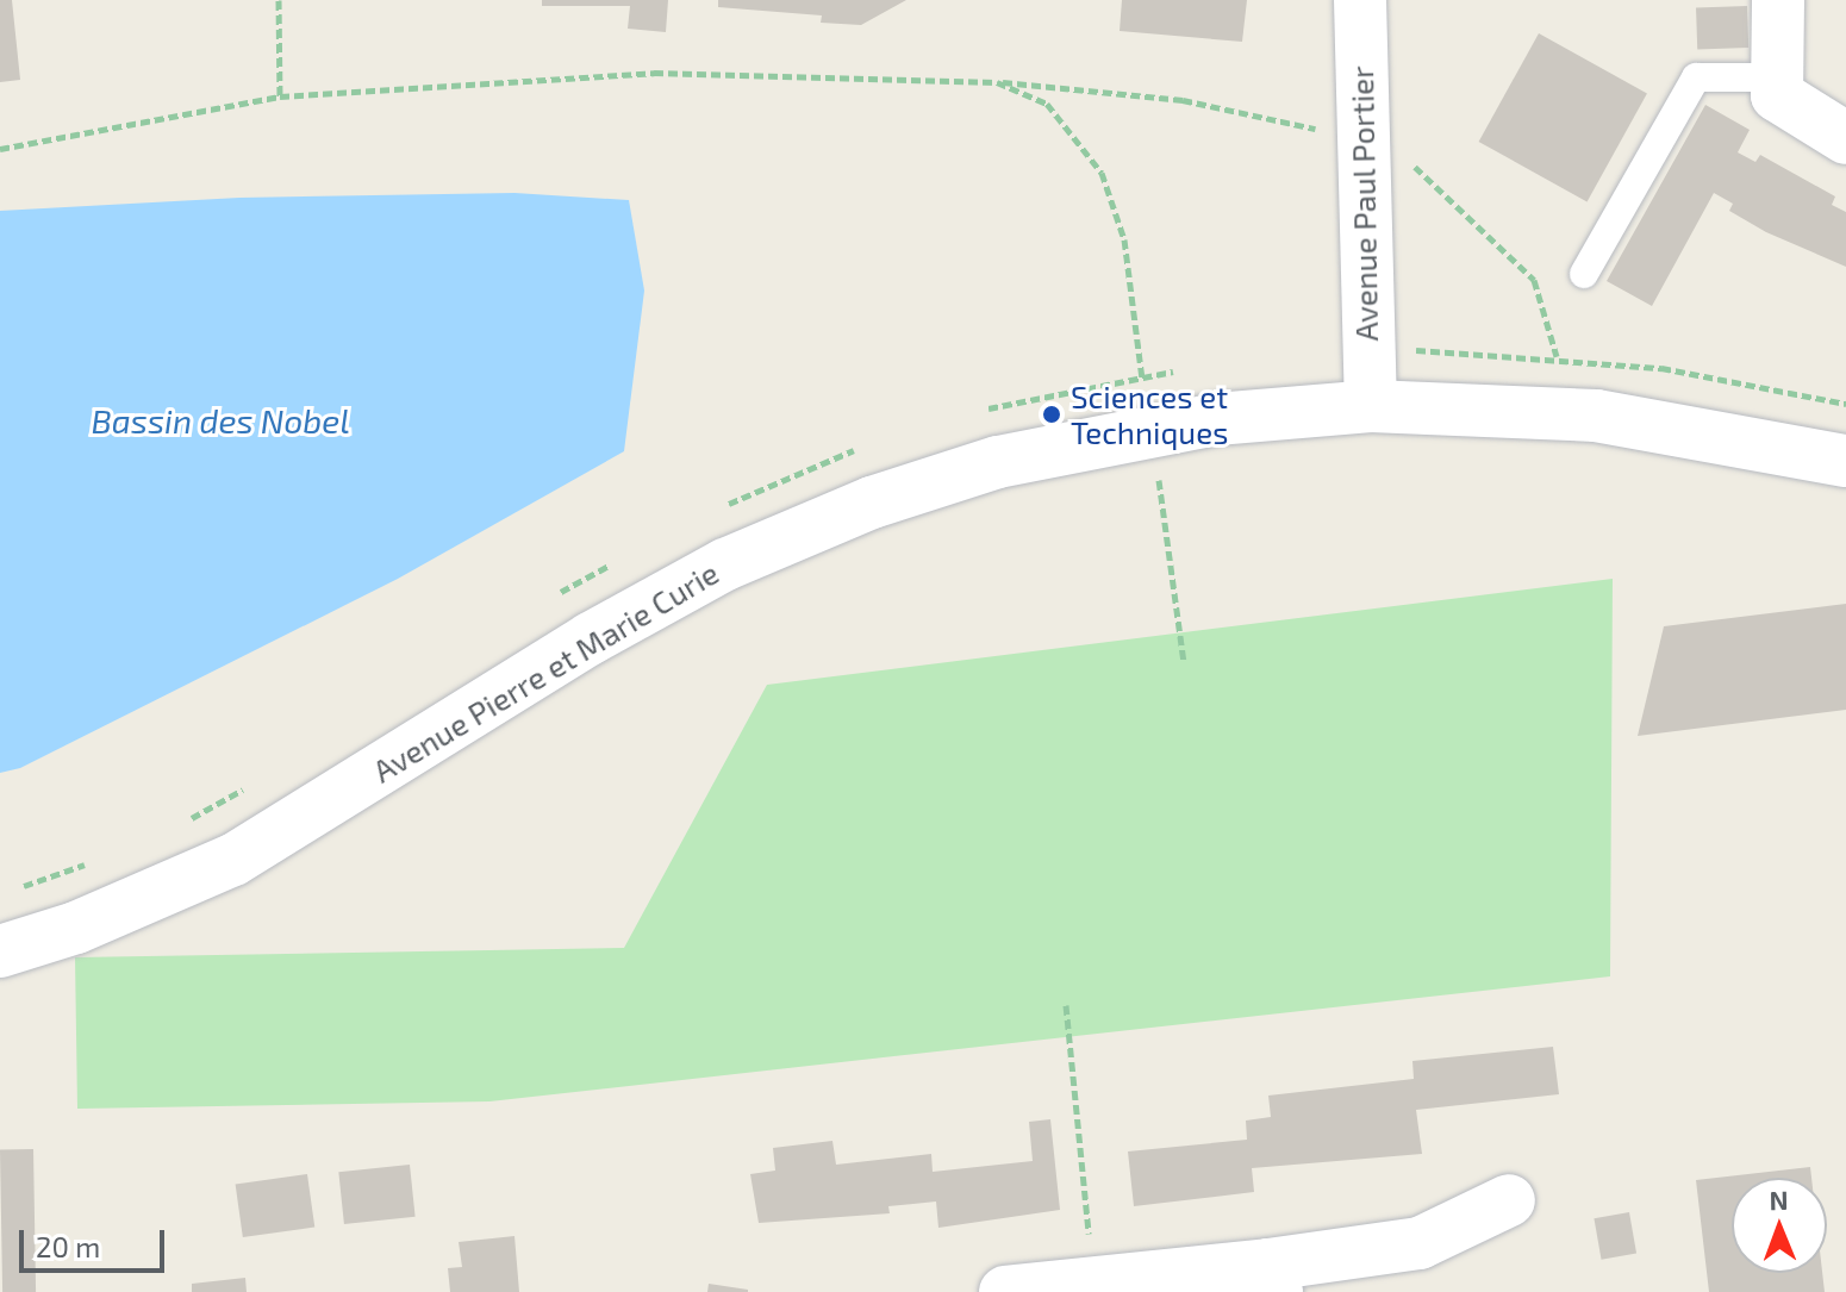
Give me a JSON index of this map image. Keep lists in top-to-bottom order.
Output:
{
  "streets": {
    "street": ["Avenue Paul Portier", "Avenue Pierre et Marie Curie"]
  },
  "crossings": [
    ["Avenue Paul Portier", "Avenue Pierre et Marie Curie"]
  ],
  "water": ["Bassin des Nobel"],
  "places": ["Sciences et Techniques"],
  "scale_bar": "20 m",
  "north": "top"
}
